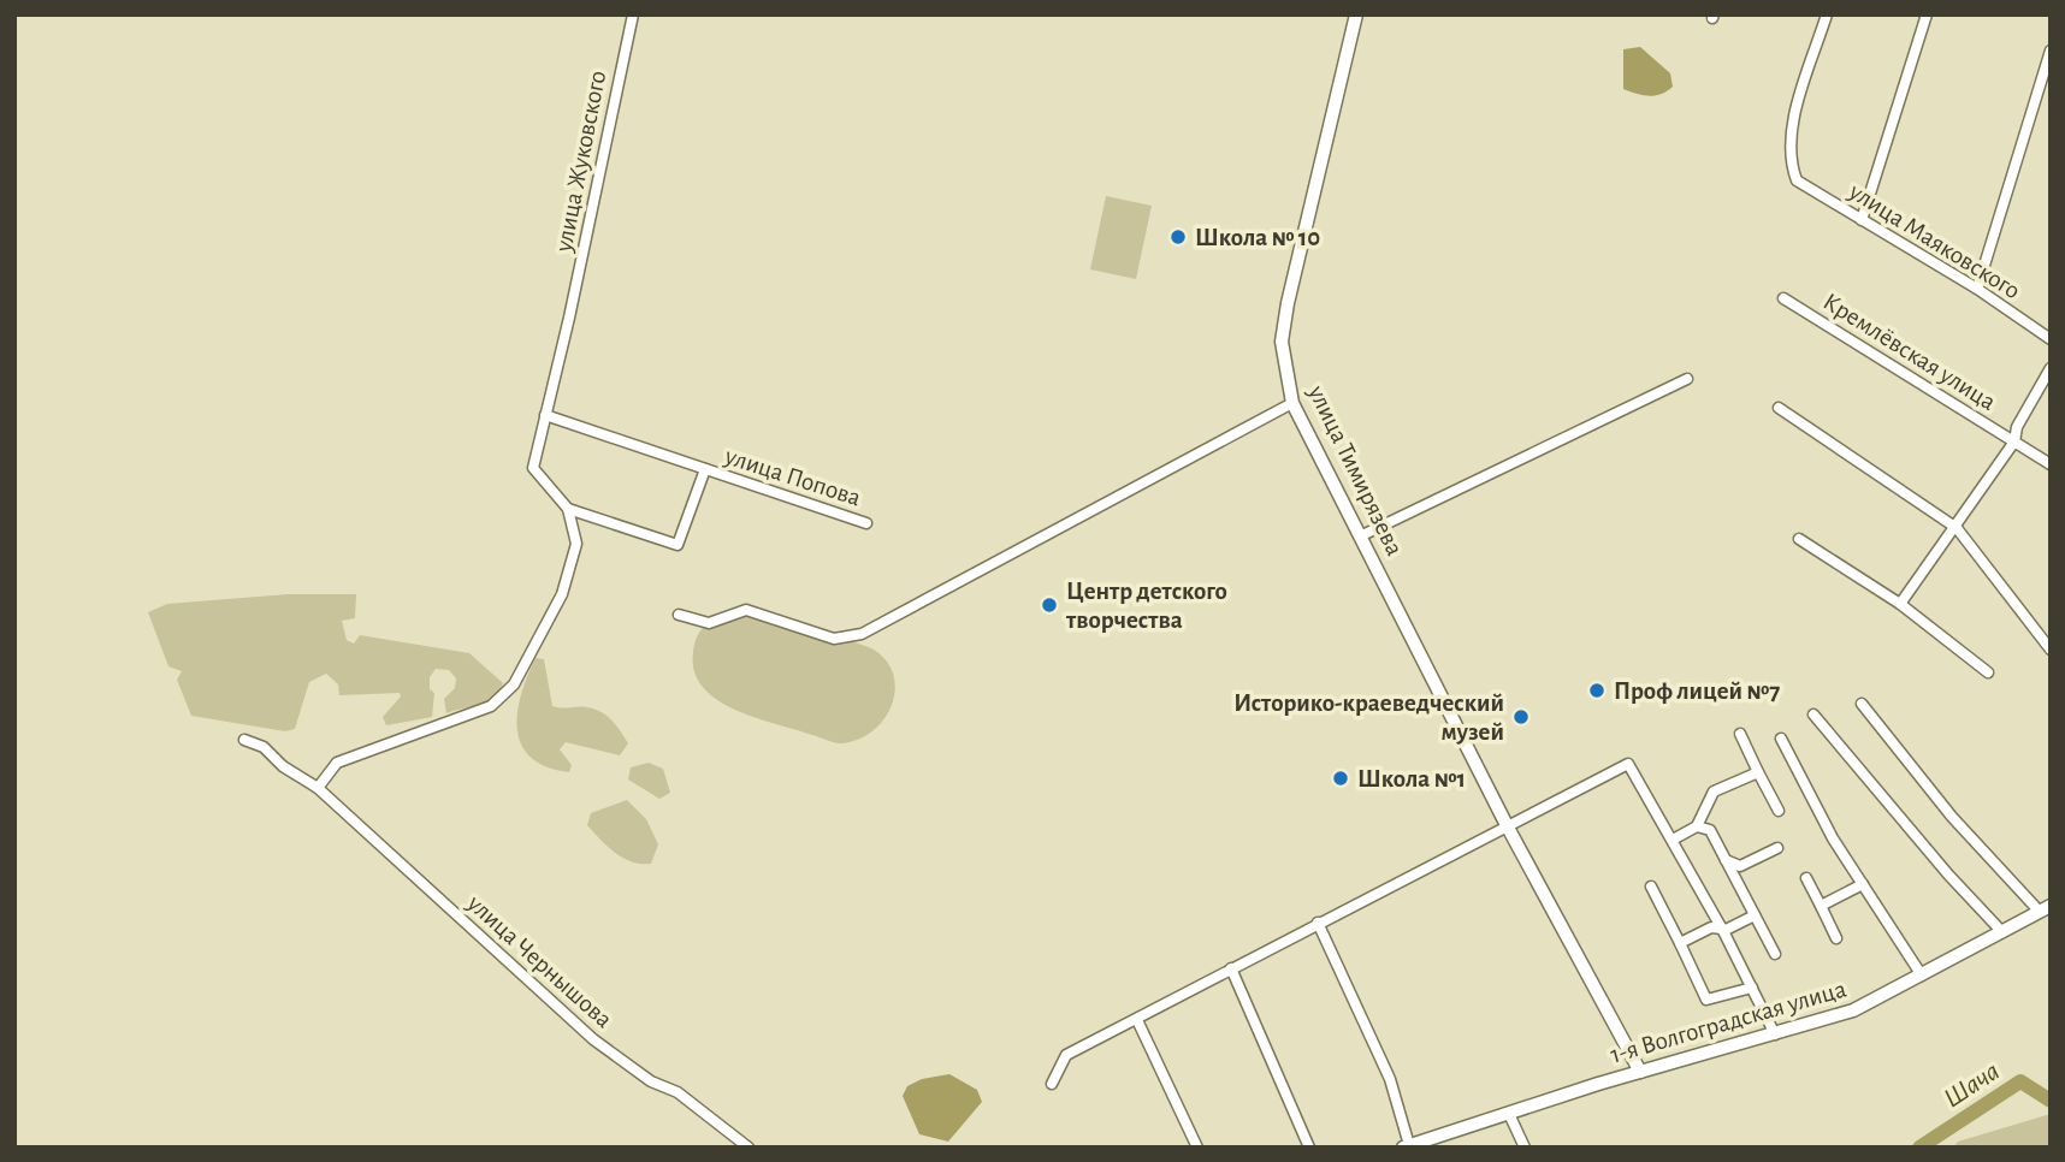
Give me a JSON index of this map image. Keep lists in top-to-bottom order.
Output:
{
  "streets": {
    "street": [
      "улица Жуковского",
      "улица Маяковского",
      "Кремлёвская улица",
      "улица Тимирязева",
      "улица Попова",
      "улица Чернышова",
      "1-я Волгоградская улица"
    ]
  },
  "crossings": [
    ["улица Жуковского", "улица Попова"],
    ["улица Тимирязева", "1-я Волгоградская улица"]
  ],
  "water": ["Шача"],
  "places": [
    "Школа № 10",
    "Центр детского творчества",
    "Проф лицей №7",
    "Историко-краеведческий музей",
    "Школа №1"
  ]
}
